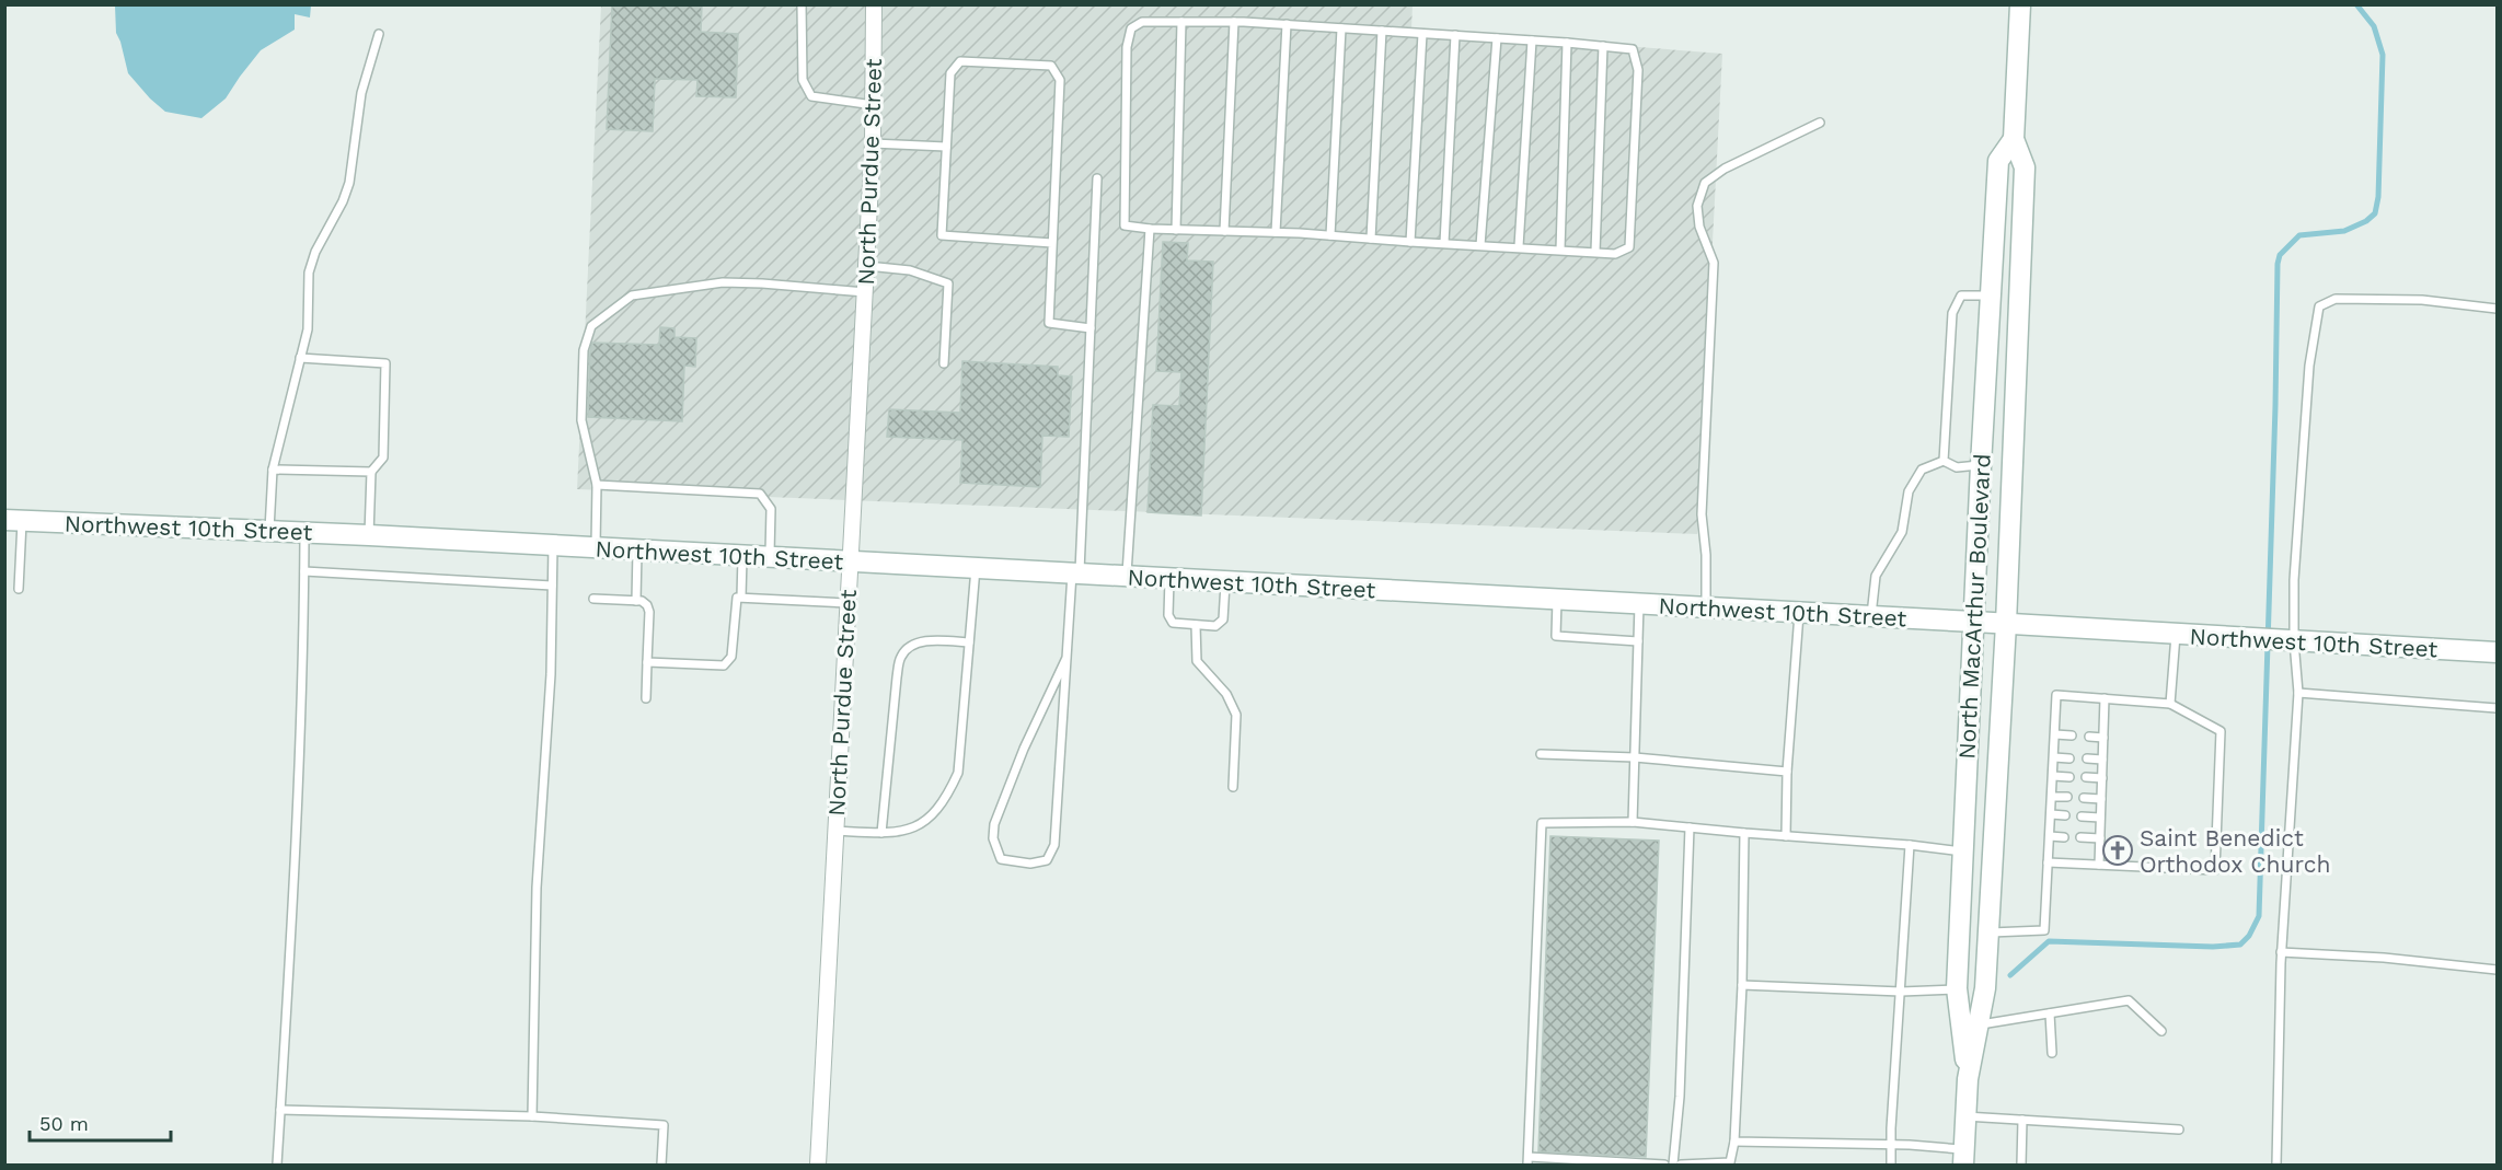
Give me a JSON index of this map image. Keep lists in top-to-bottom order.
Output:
{
  "streets": {
    "main road": ["Northwest 10th Street", "North MacArthur Boulevard"],
    "street": ["North Purdue Street"]
  },
  "crossings": [
    ["North Purdue Street", "Northwest 10th Street"],
    ["Northwest 10th Street", "North MacArthur Boulevard"]
  ],
  "places": {
    "church": ["Saint Benedict Orthodox Church"]
  },
  "scale_bar": "50 m"
}
